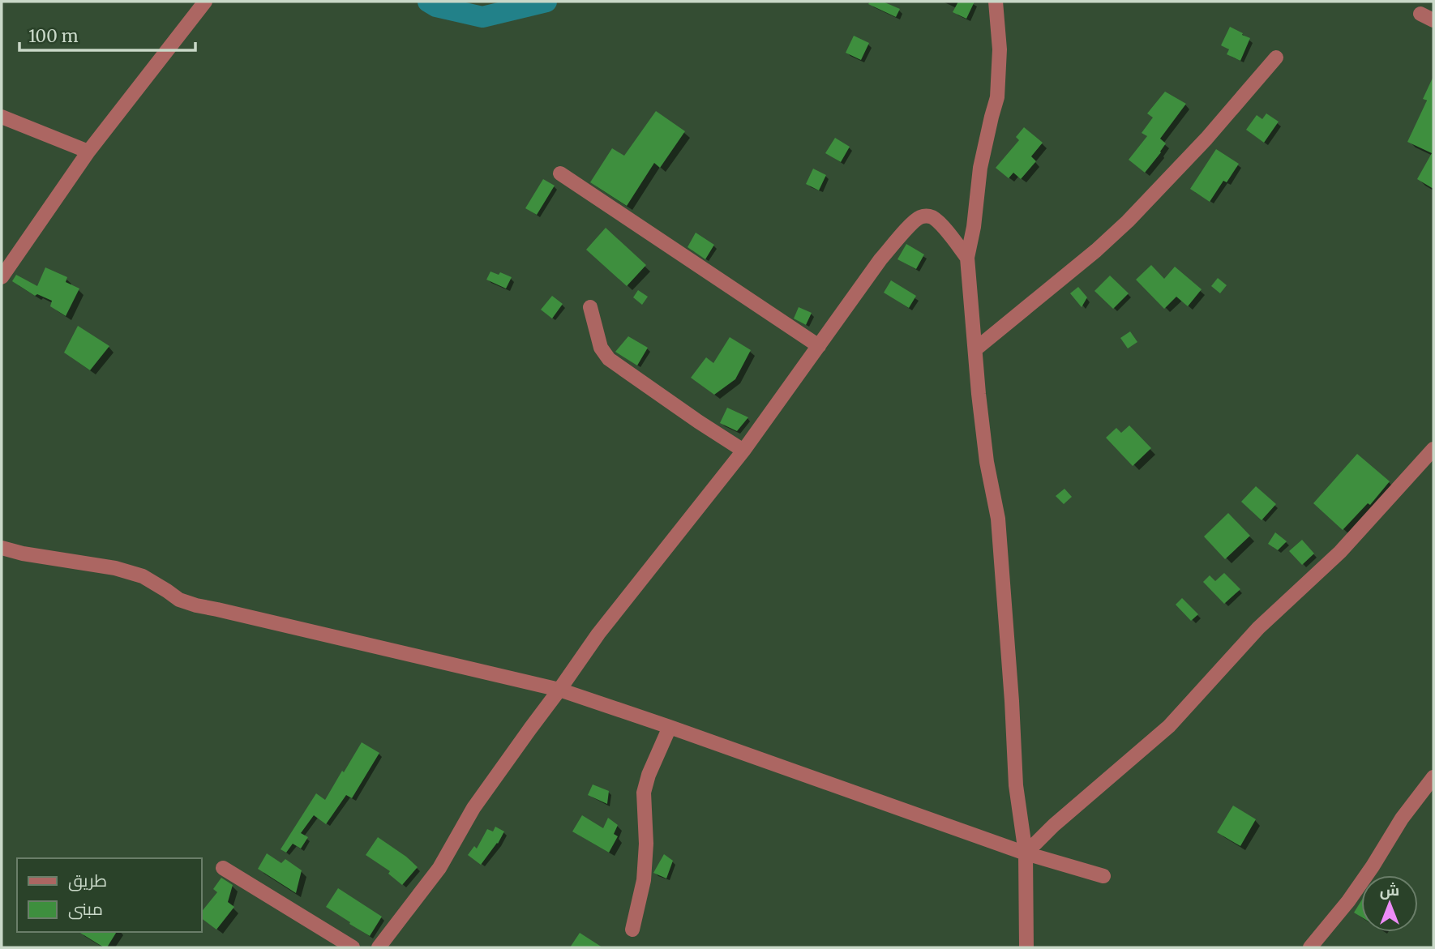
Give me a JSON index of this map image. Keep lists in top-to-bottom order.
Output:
{
  "legend": ["طريق", "مبنى"],
  "scale_bar": "100 m",
  "north": "top"
}
